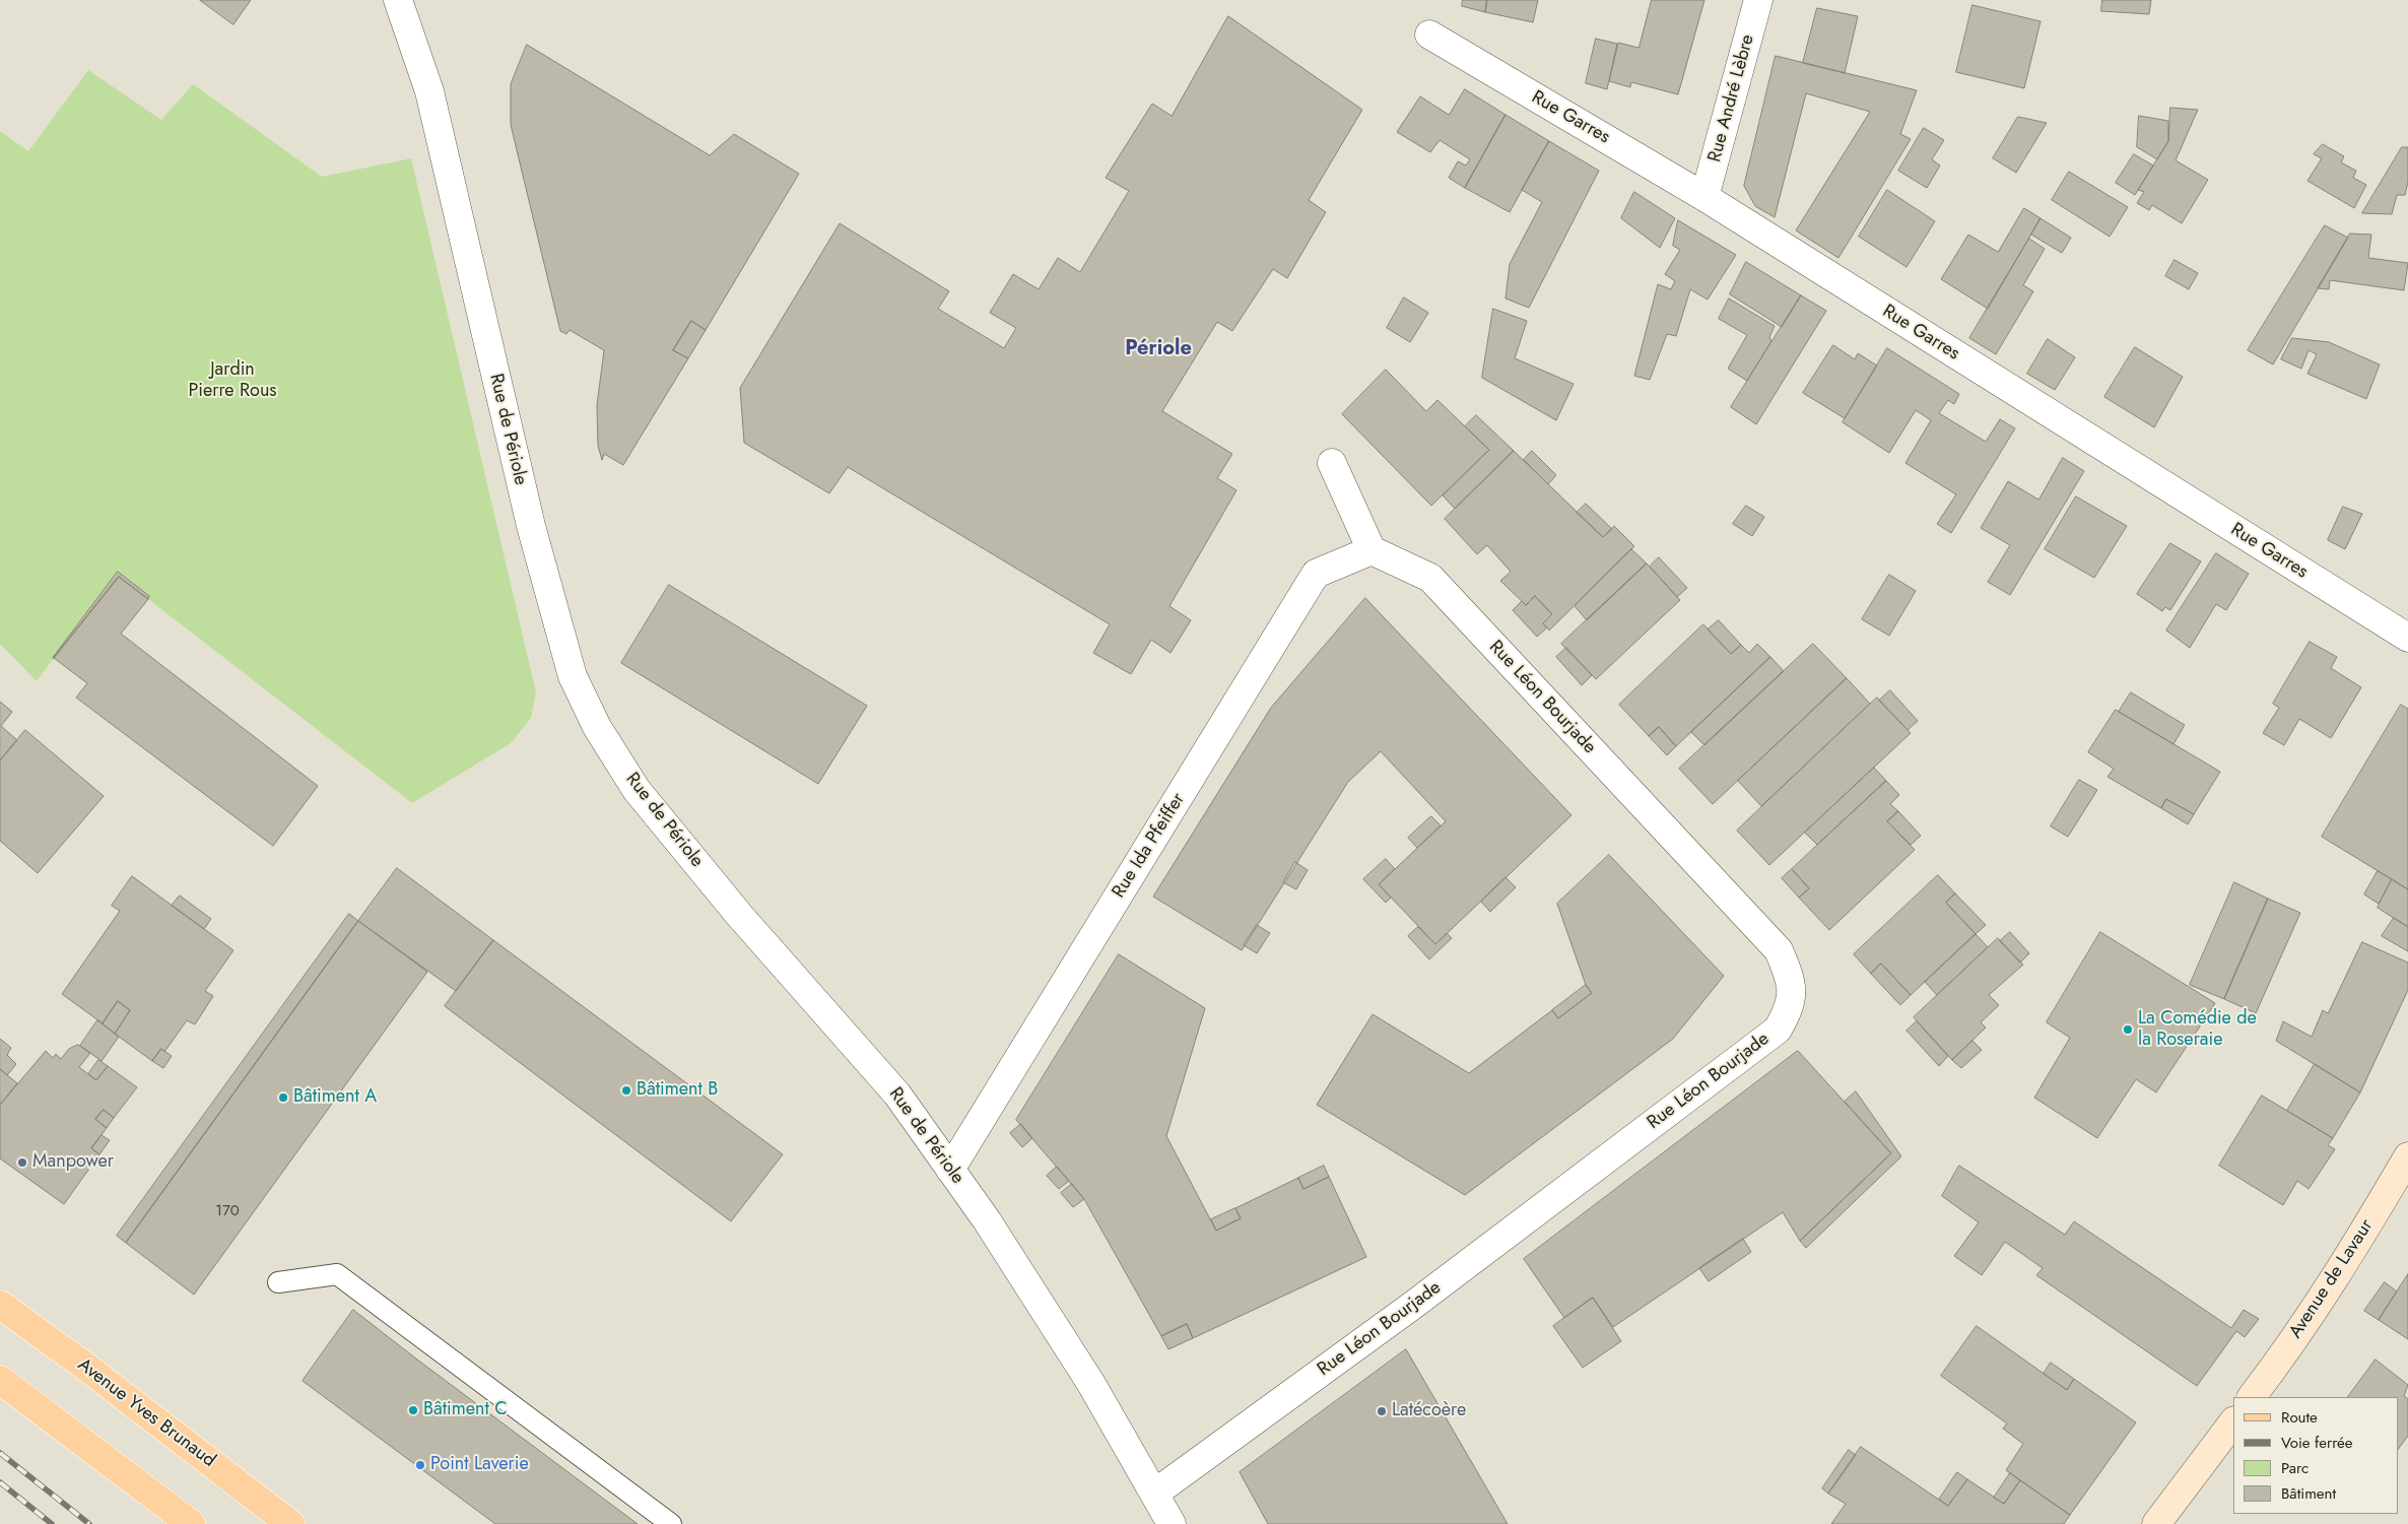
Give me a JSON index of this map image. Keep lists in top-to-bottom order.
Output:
{
  "streets": {
    "main road": ["Avenue Yves Brunaud"],
    "street": [
      "Rue André Lèbre",
      "Rue Garres",
      "Rue de Périole",
      "Rue Léon Bourjade",
      "Rue Ida Pfeiffer",
      "Avenue de Lavaur"
    ]
  },
  "crossings": [
    ["Rue André Lèbre", "Rue Garres"],
    ["Rue de Périole", "Rue Léon Bourjade"],
    ["Rue de Périole", "Rue Ida Pfeiffer"],
    ["Rue Léon Bourjade", "Rue Ida Pfeiffer"]
  ],
  "districts": ["Périole"],
  "parks": ["Jardin Pierre Rous"],
  "places": [
    "La Comédie de la Roseraie",
    "Bâtiment B",
    "Bâtiment A",
    "Manpower",
    "Bâtiment C",
    "Latécoère",
    "Point Laverie"
  ],
  "house_numbers": ["170"],
  "legend": [
    "Route",
    "Voie ferrée",
    "Parc",
    "Bâtiment"
  ]
}
